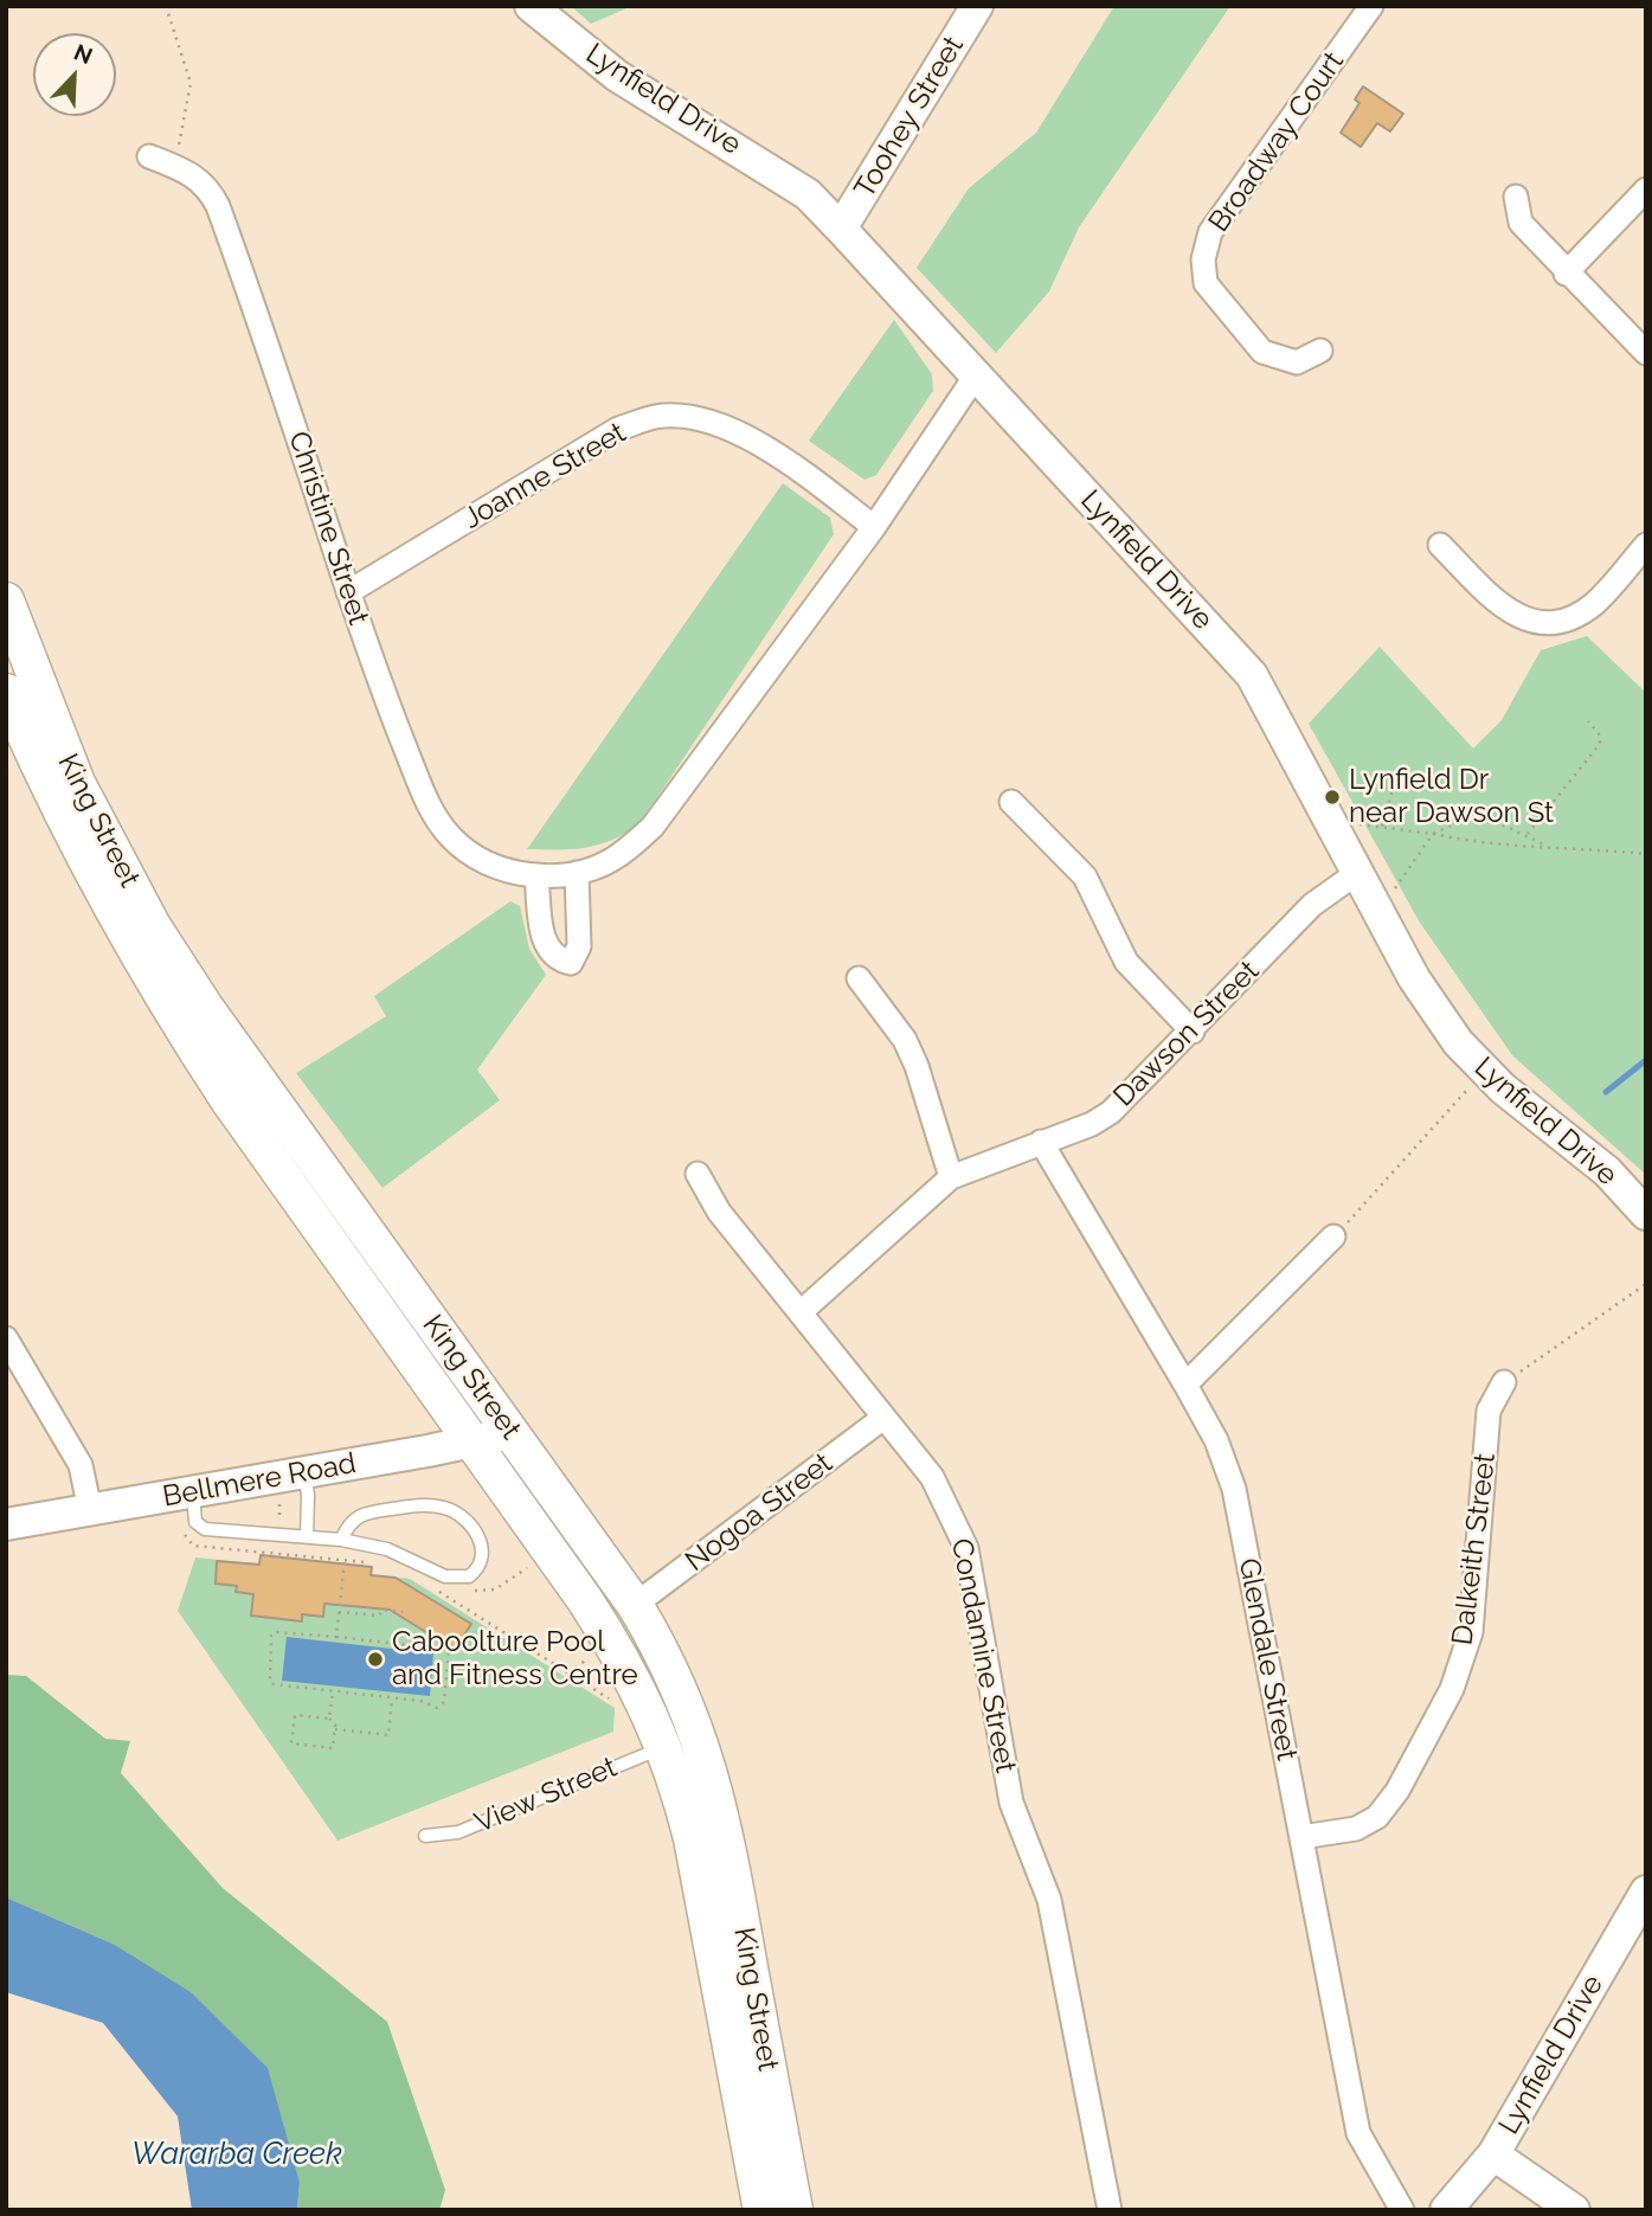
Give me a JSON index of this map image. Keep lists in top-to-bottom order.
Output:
{
  "streets": {
    "main road": ["King Street"],
    "street": [
      "Lynfield Drive",
      "Toohey Street",
      "Broadway Court",
      "Joanne Street",
      "Christine Street",
      "Dawson Street",
      "Bellmere Road",
      "Nogoa Street",
      "Dalkeith Street",
      "Condamine Street",
      "Glendale Street"
    ],
    "lane": ["View Street"]
  },
  "crossings": [
    ["Lynfield Drive", "Toohey Street"],
    ["Lynfield Drive", "Christine Street"],
    ["Lynfield Drive", "Dawson Street"],
    ["Joanne Street", "Christine Street"],
    ["King Street", "Bellmere Road"],
    ["King Street", "Nogoa Street"],
    ["King Street", "View Street"],
    ["Dawson Street", "Condamine Street"],
    ["Dawson Street", "Glendale Street"],
    ["Nogoa Street", "Condamine Street"],
    ["Dalkeith Street", "Glendale Street"]
  ],
  "water": ["Wararba Creek"],
  "places": ["Lynfield Dr near Dawson St", "Caboolture Pool and Fitness Centre"],
  "north": "top right"
}
